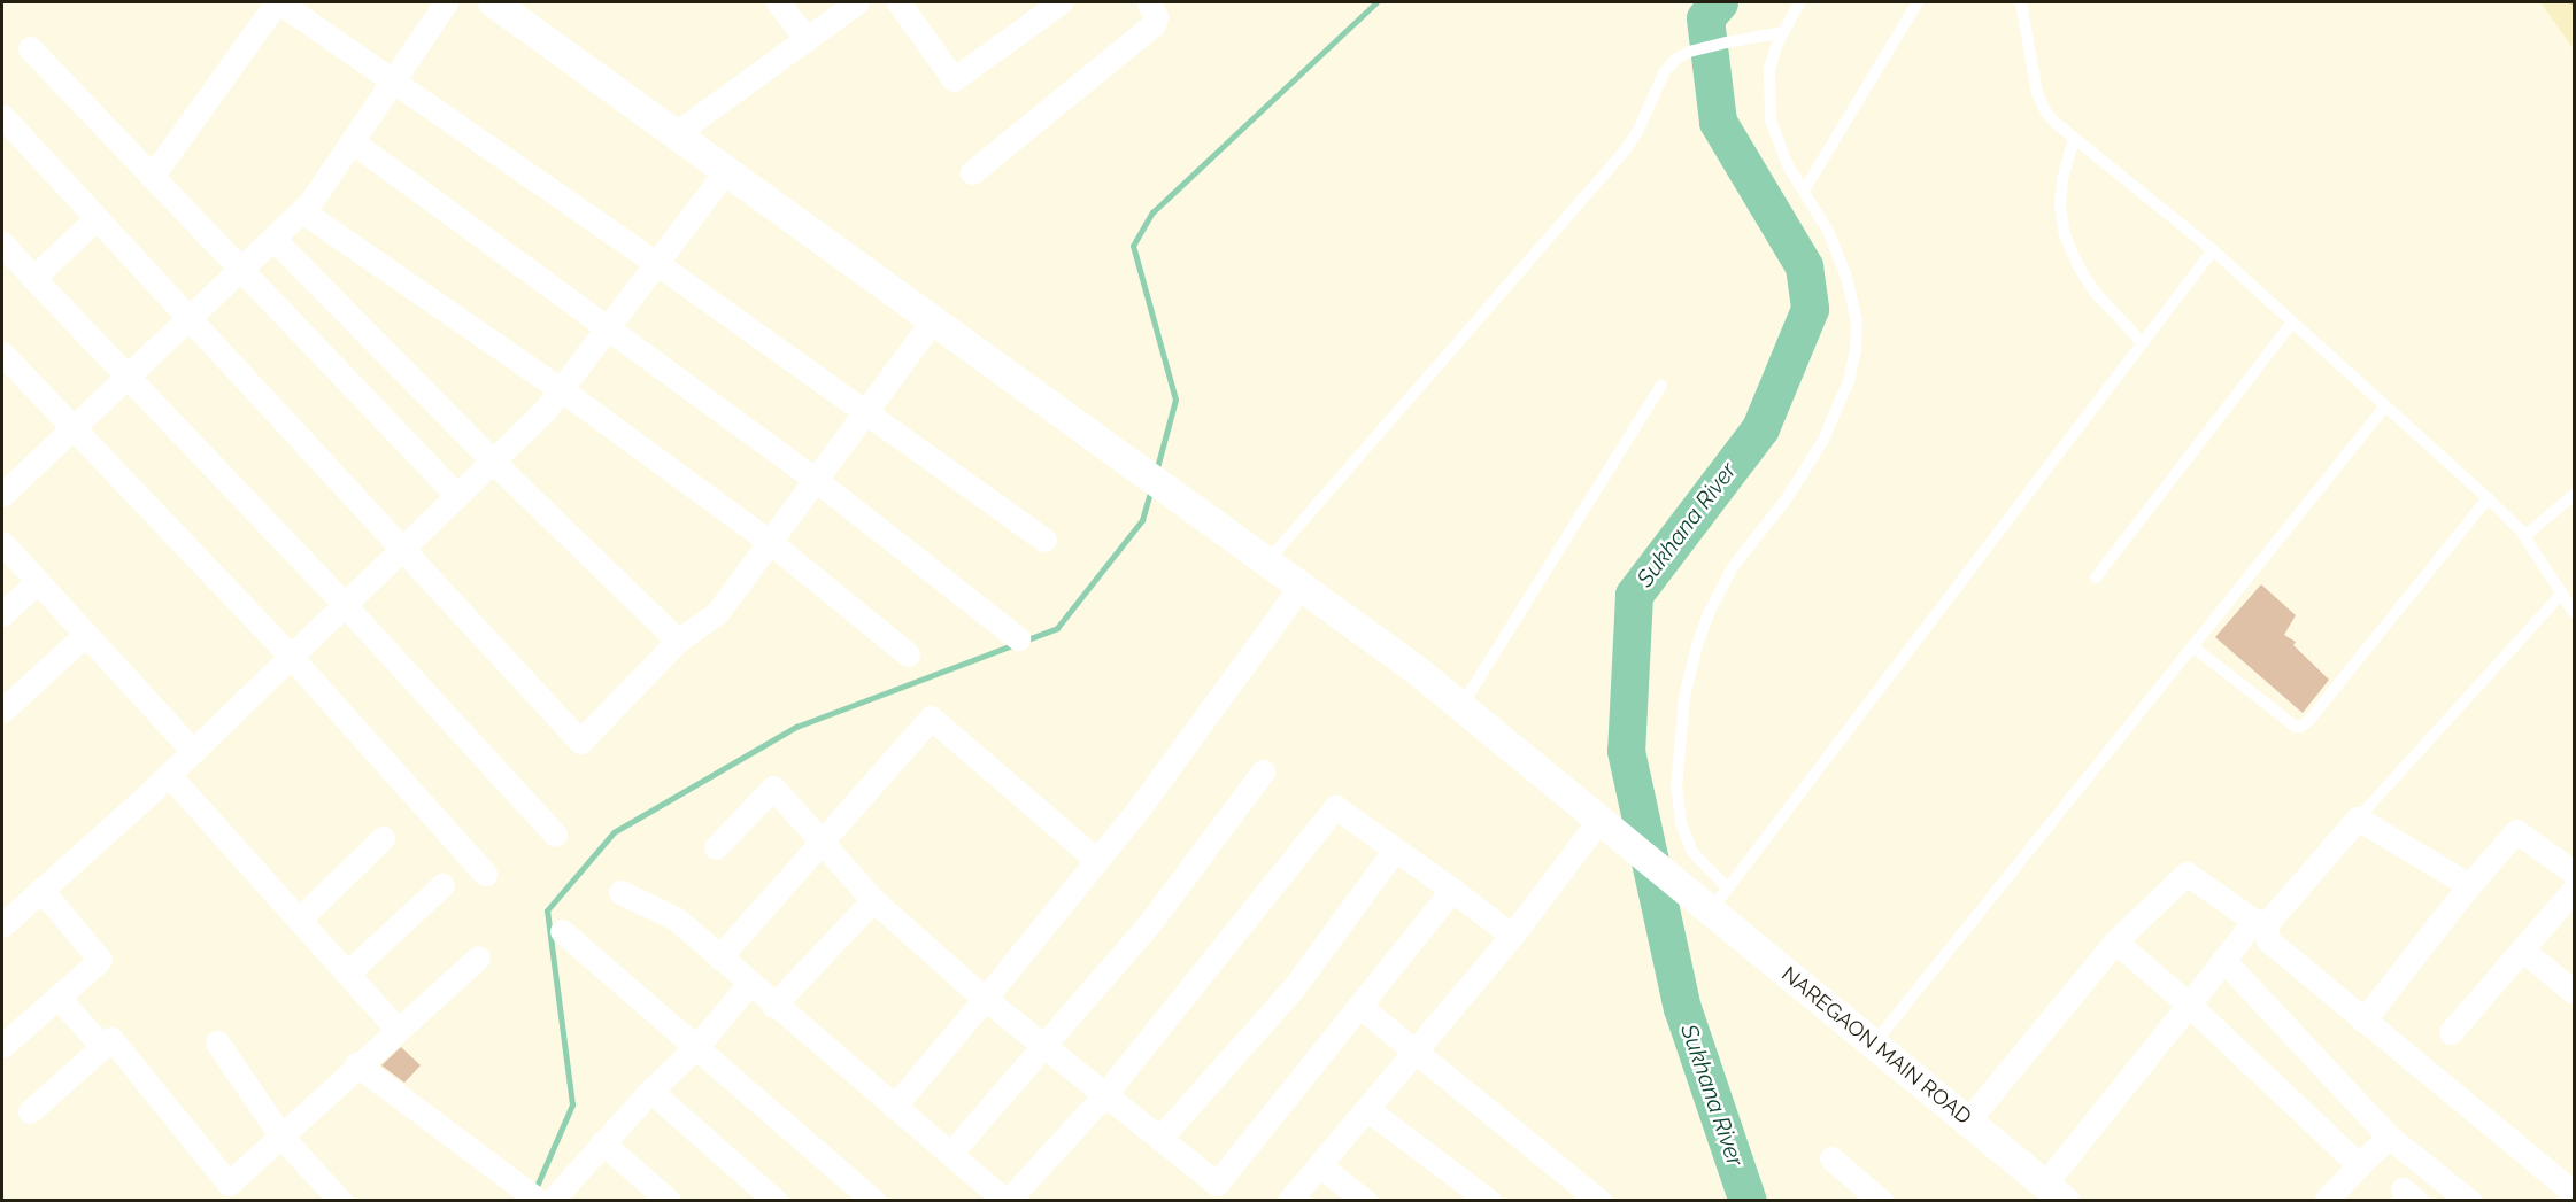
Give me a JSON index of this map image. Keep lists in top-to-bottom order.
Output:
{
  "streets": {
    "street": ["NAREGAON MAIN ROAD"]
  },
  "water": ["Sukhana River"]
}
